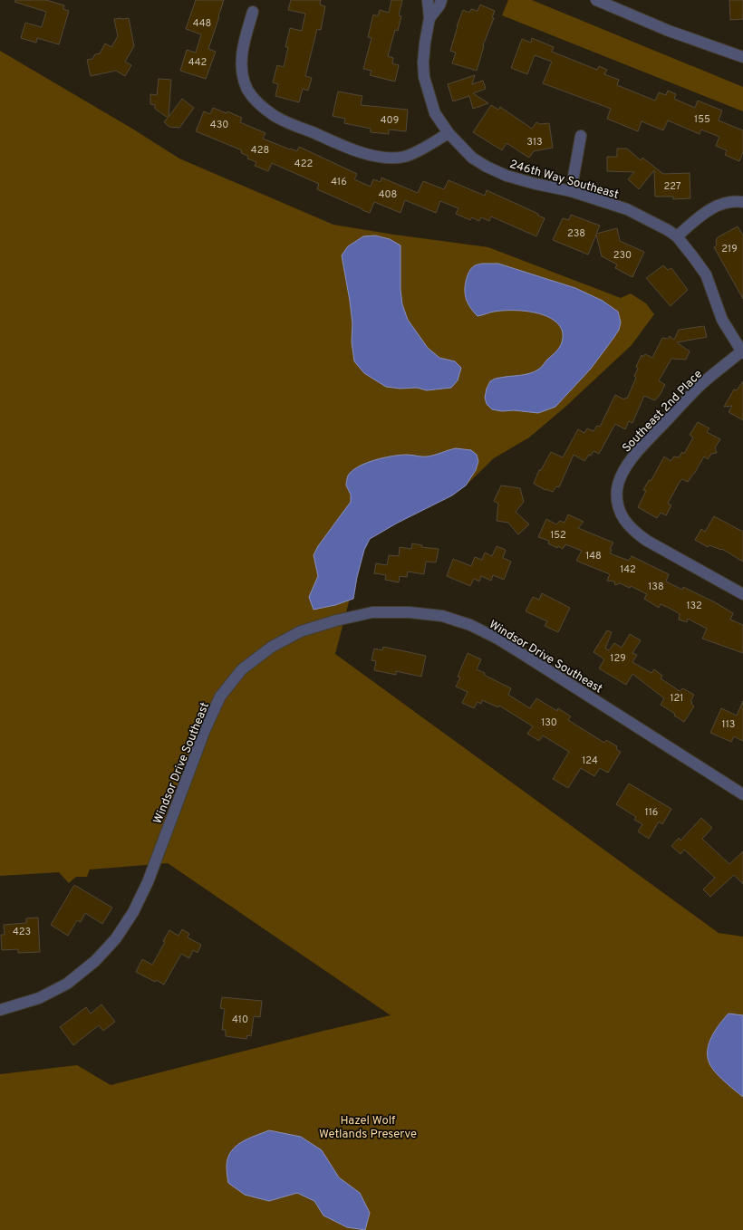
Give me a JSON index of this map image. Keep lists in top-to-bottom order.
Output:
{
  "streets": {
    "street": ["246th Way Southeast", "Southeast 2nd Place", "Windsor Drive Southeast"]
  },
  "crossings": [
    ["246th Way Southeast", "Southeast 2nd Place"]
  ],
  "parks": ["Hazel Wolf Wetlands Preserve"],
  "house_numbers": [
    "448",
    "442",
    "155",
    "409",
    "430",
    "313",
    "428",
    "422",
    "416",
    "227",
    "408",
    "238",
    "219",
    "230",
    "152",
    "148",
    "142",
    "138",
    "132",
    "129",
    "121",
    "130",
    "113",
    "124",
    "116",
    "423",
    "410"
  ]
}
